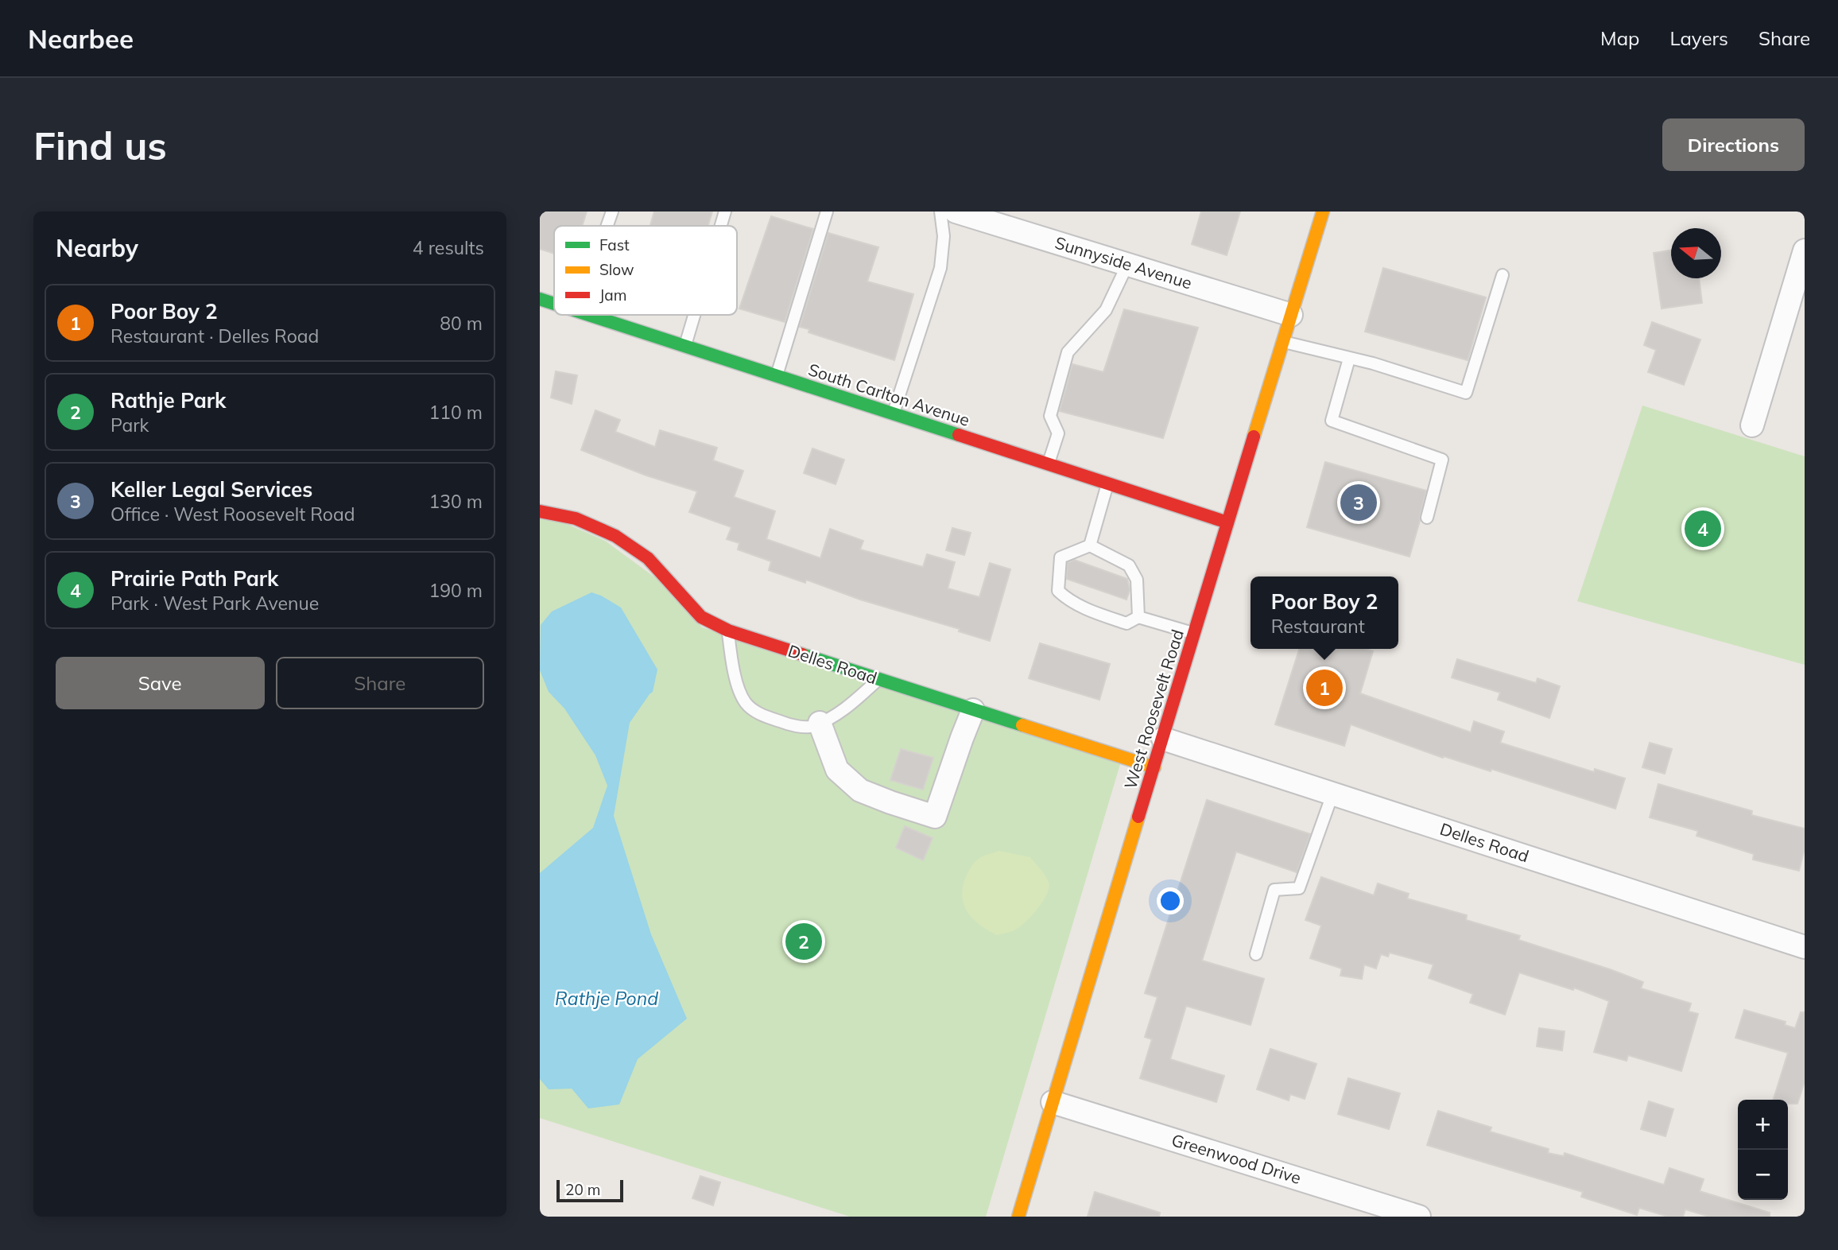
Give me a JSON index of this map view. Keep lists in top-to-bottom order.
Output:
{
  "streets": {
    "street": [
      "Sunnyside Avenue",
      "South Carlton Avenue",
      "Delles Road",
      "West Roosevelt Road",
      "Greenwood Drive"
    ]
  },
  "crossings": [
    ["Sunnyside Avenue", "West Roosevelt Road"],
    ["South Carlton Avenue", "West Roosevelt Road"],
    ["Delles Road", "West Roosevelt Road"],
    ["West Roosevelt Road", "Greenwood Drive"]
  ],
  "water": ["Rathje Pond"],
  "legend": ["Fast", "Slow", "Jam"],
  "scale_bar": "20 m",
  "north": "left",
  "page": {
    "header": "Nearbee",
    "nav": ["Map", "Layers", "Share"],
    "buttons": [
      "Directions",
      ["Save", "Share"]
    ],
    "title": "Find us",
    "heading": ["Nearby", "4 results"],
    "list": [
      {
        "mark": "1",
        "name": "Poor Boy 2",
        "note": "Restaurant · Delles Road",
        "value": "80 m"
      },
      {
        "mark": "2",
        "name": "Rathje Park",
        "note": "Park",
        "value": "110 m"
      },
      {
        "mark": "3",
        "name": "Keller Legal Services",
        "note": "Office · West Roosevelt Road",
        "value": "130 m"
      },
      {
        "mark": "4",
        "name": "Prairie Path Park",
        "note": "Park · West Park Avenue",
        "value": "190 m"
      }
    ],
    "pins": [
      "3",
      "4",
      "1",
      "2"
    ],
    "popup": ["Poor Boy 2", "Restaurant"],
    "map_buttons": ["+", "−"],
    "scale": "20 m"
  }
}
